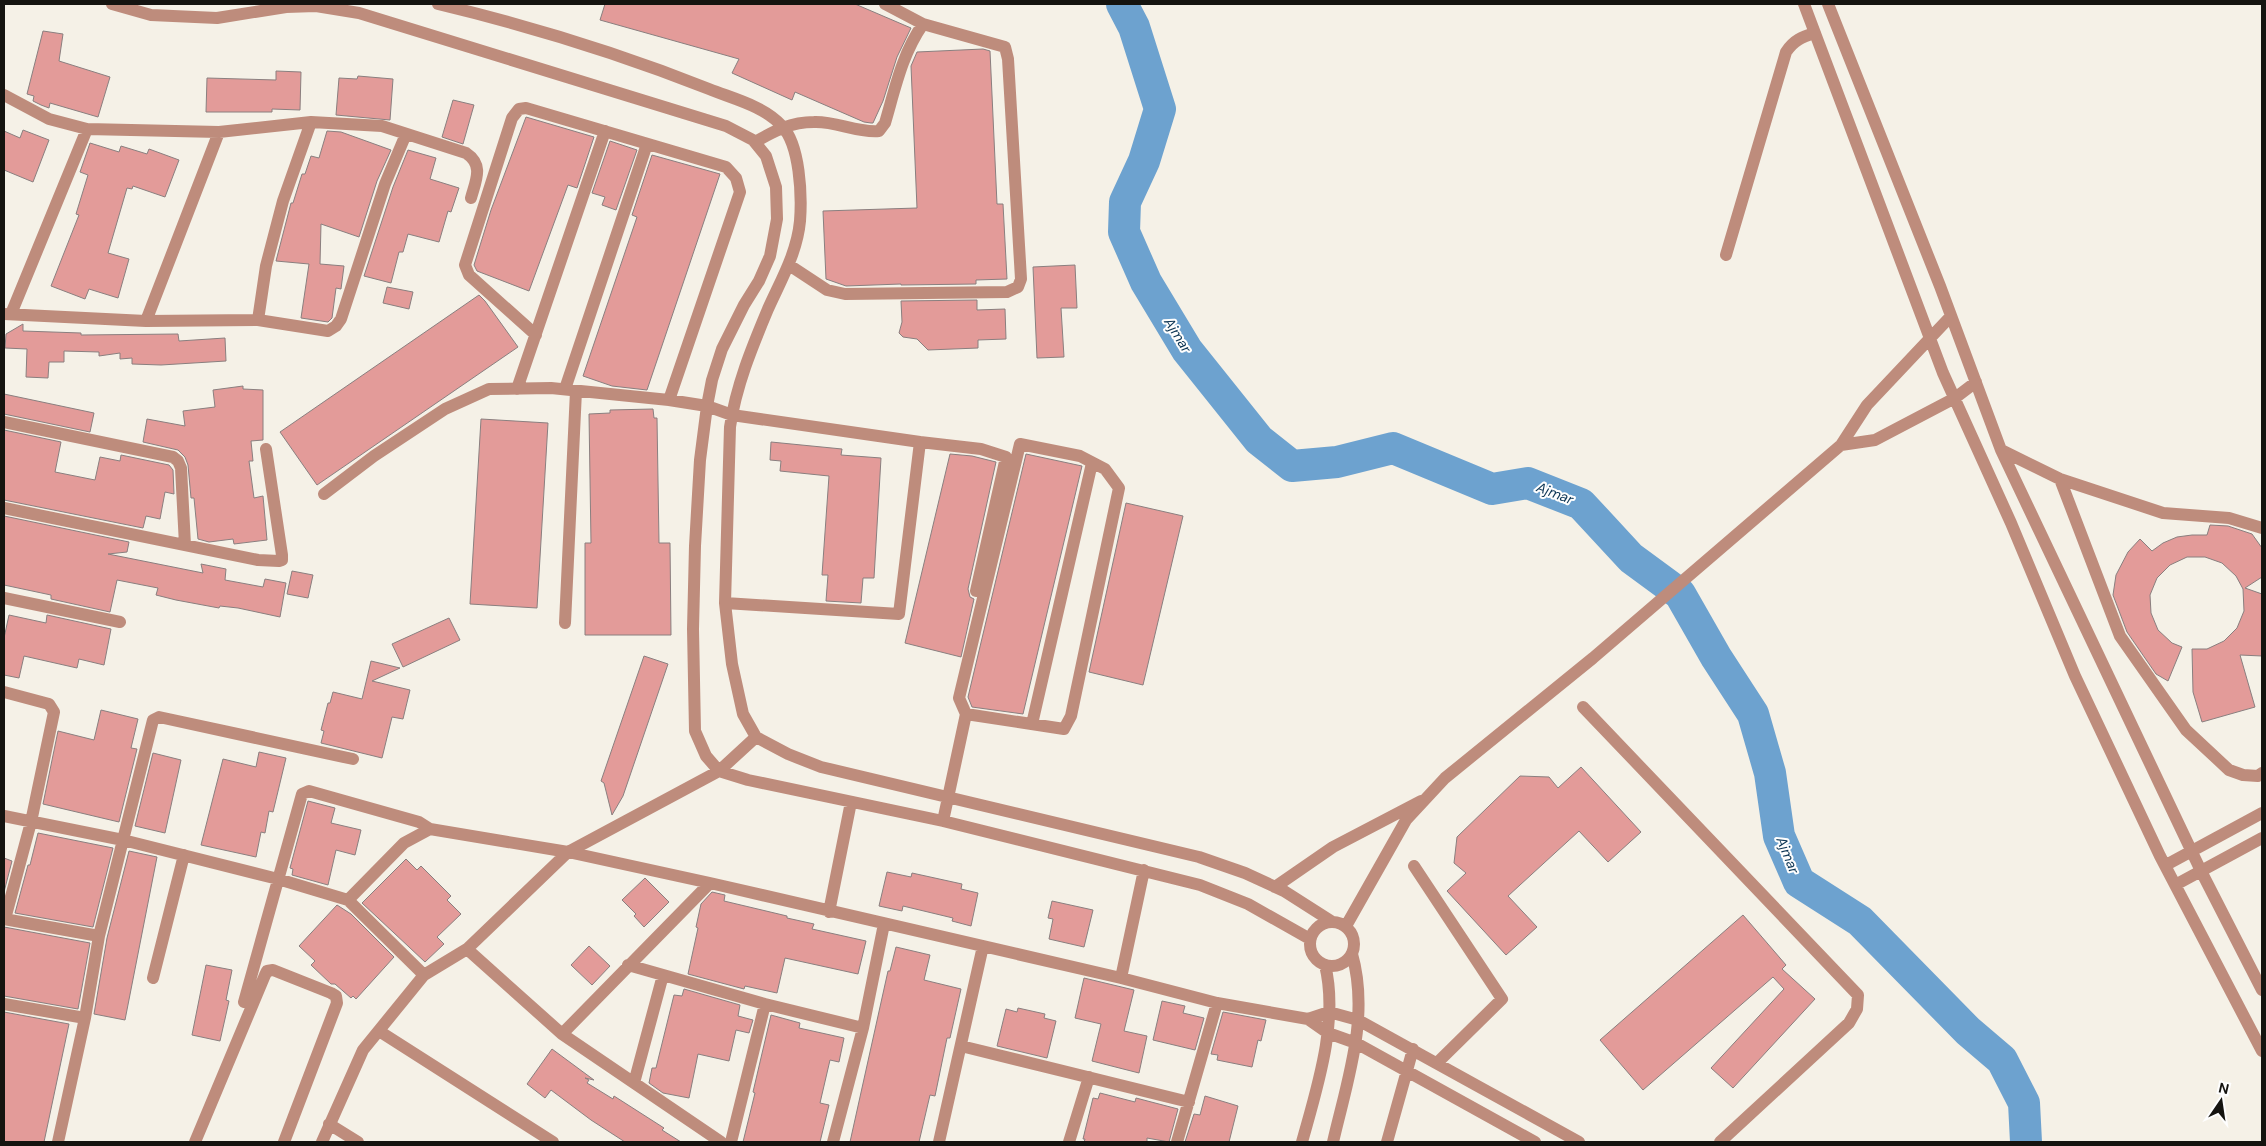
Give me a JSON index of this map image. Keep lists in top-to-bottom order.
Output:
{
  "water": ["Ajmar"],
  "north": "top"
}
